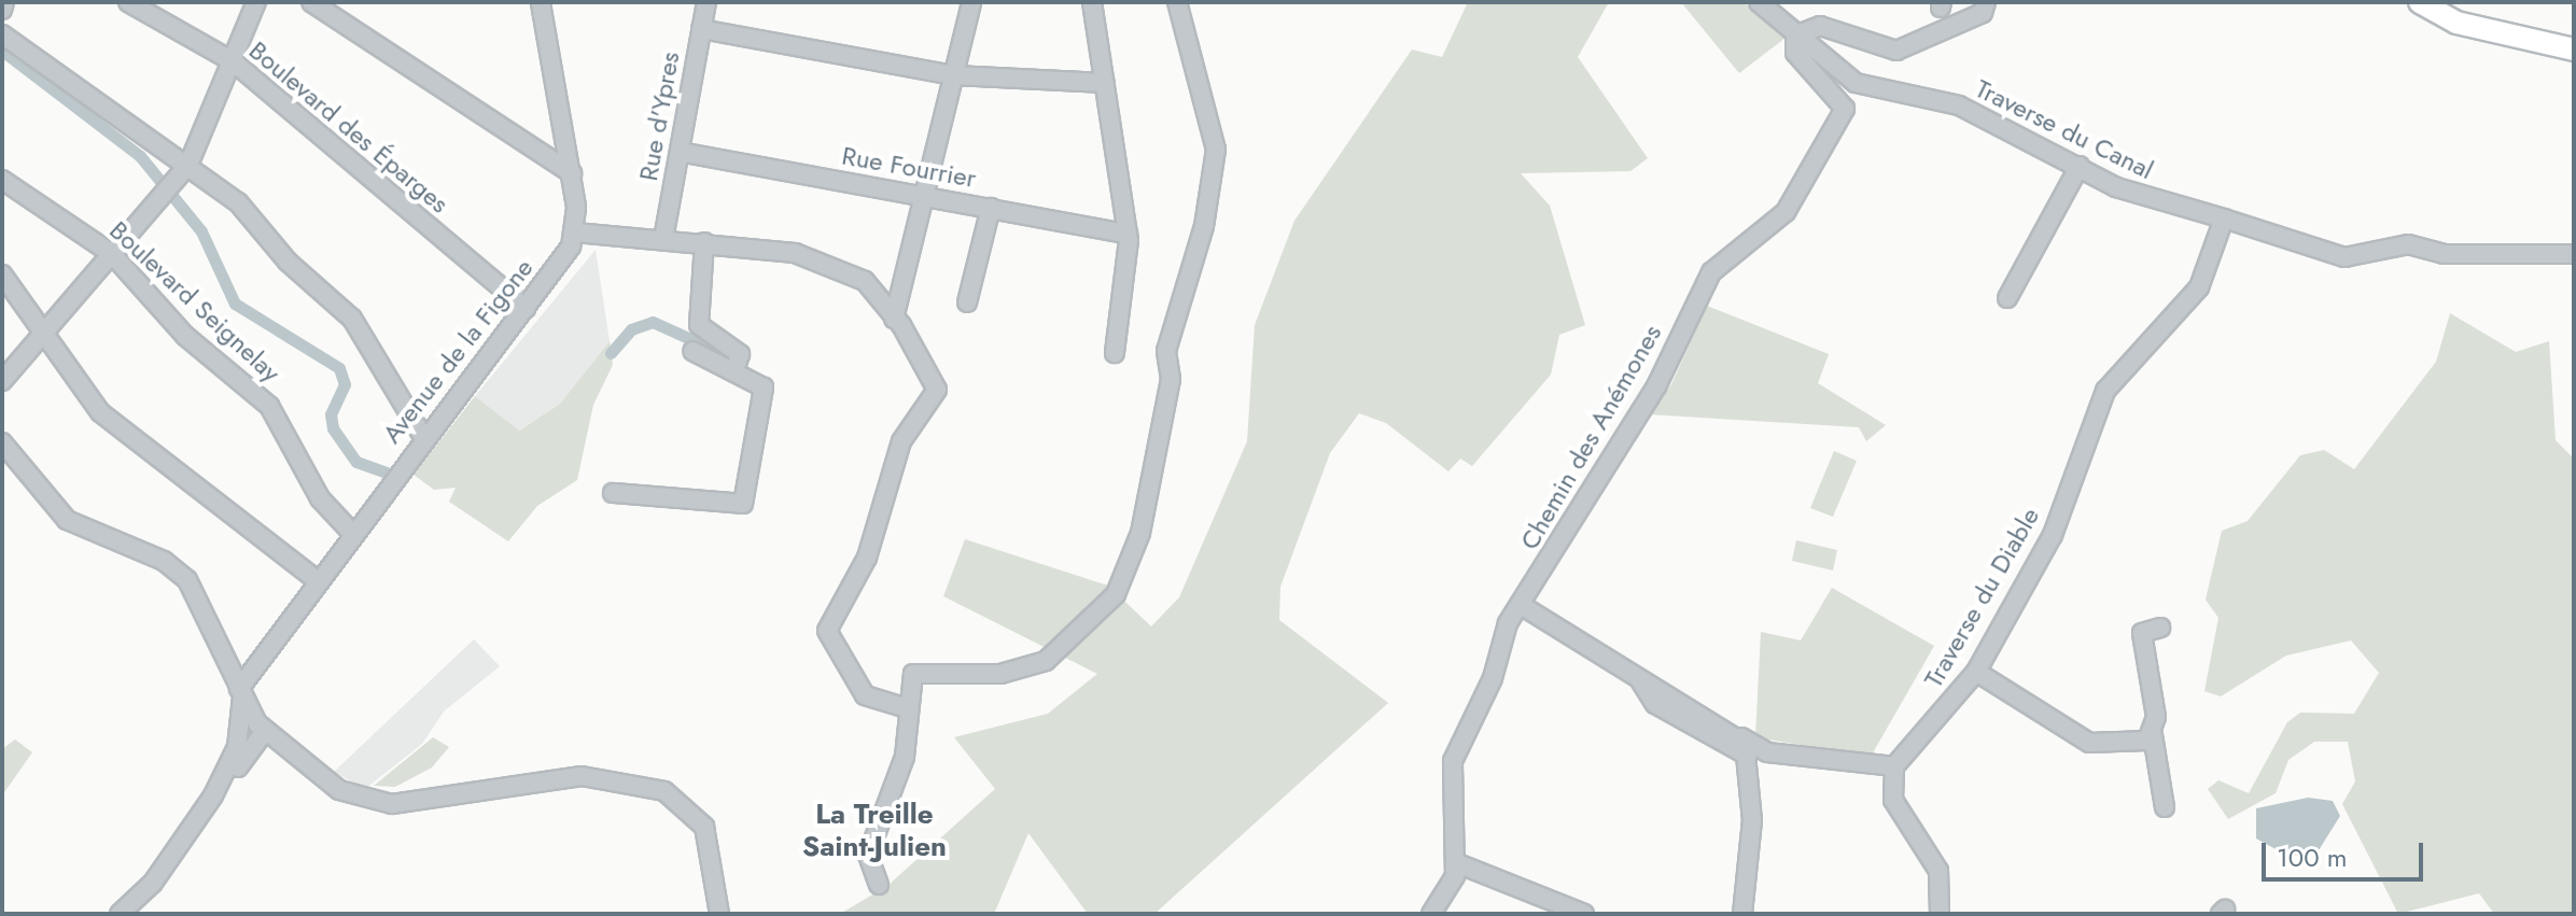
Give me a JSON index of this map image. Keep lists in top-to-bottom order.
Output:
{
  "streets": {
    "street": [
      "Rue d'Ypres",
      "Boulevard des Éparges",
      "Traverse du Canal",
      "Rue Fourrier",
      "Boulevard Seignelay",
      "Avenue de la Figone",
      "Chemin des Anémones",
      "Traverse du Diable"
    ]
  },
  "crossings": [
    ["Rue d'Ypres", "Rue Fourrier"],
    ["Boulevard des Éparges", "Avenue de la Figone"],
    ["Traverse du Canal", "Chemin des Anémones"],
    ["Traverse du Canal", "Traverse du Diable"],
    ["Boulevard Seignelay", "Avenue de la Figone"]
  ],
  "districts": ["La Treille Saint-Julien"],
  "scale_bar": "100 m"
}
